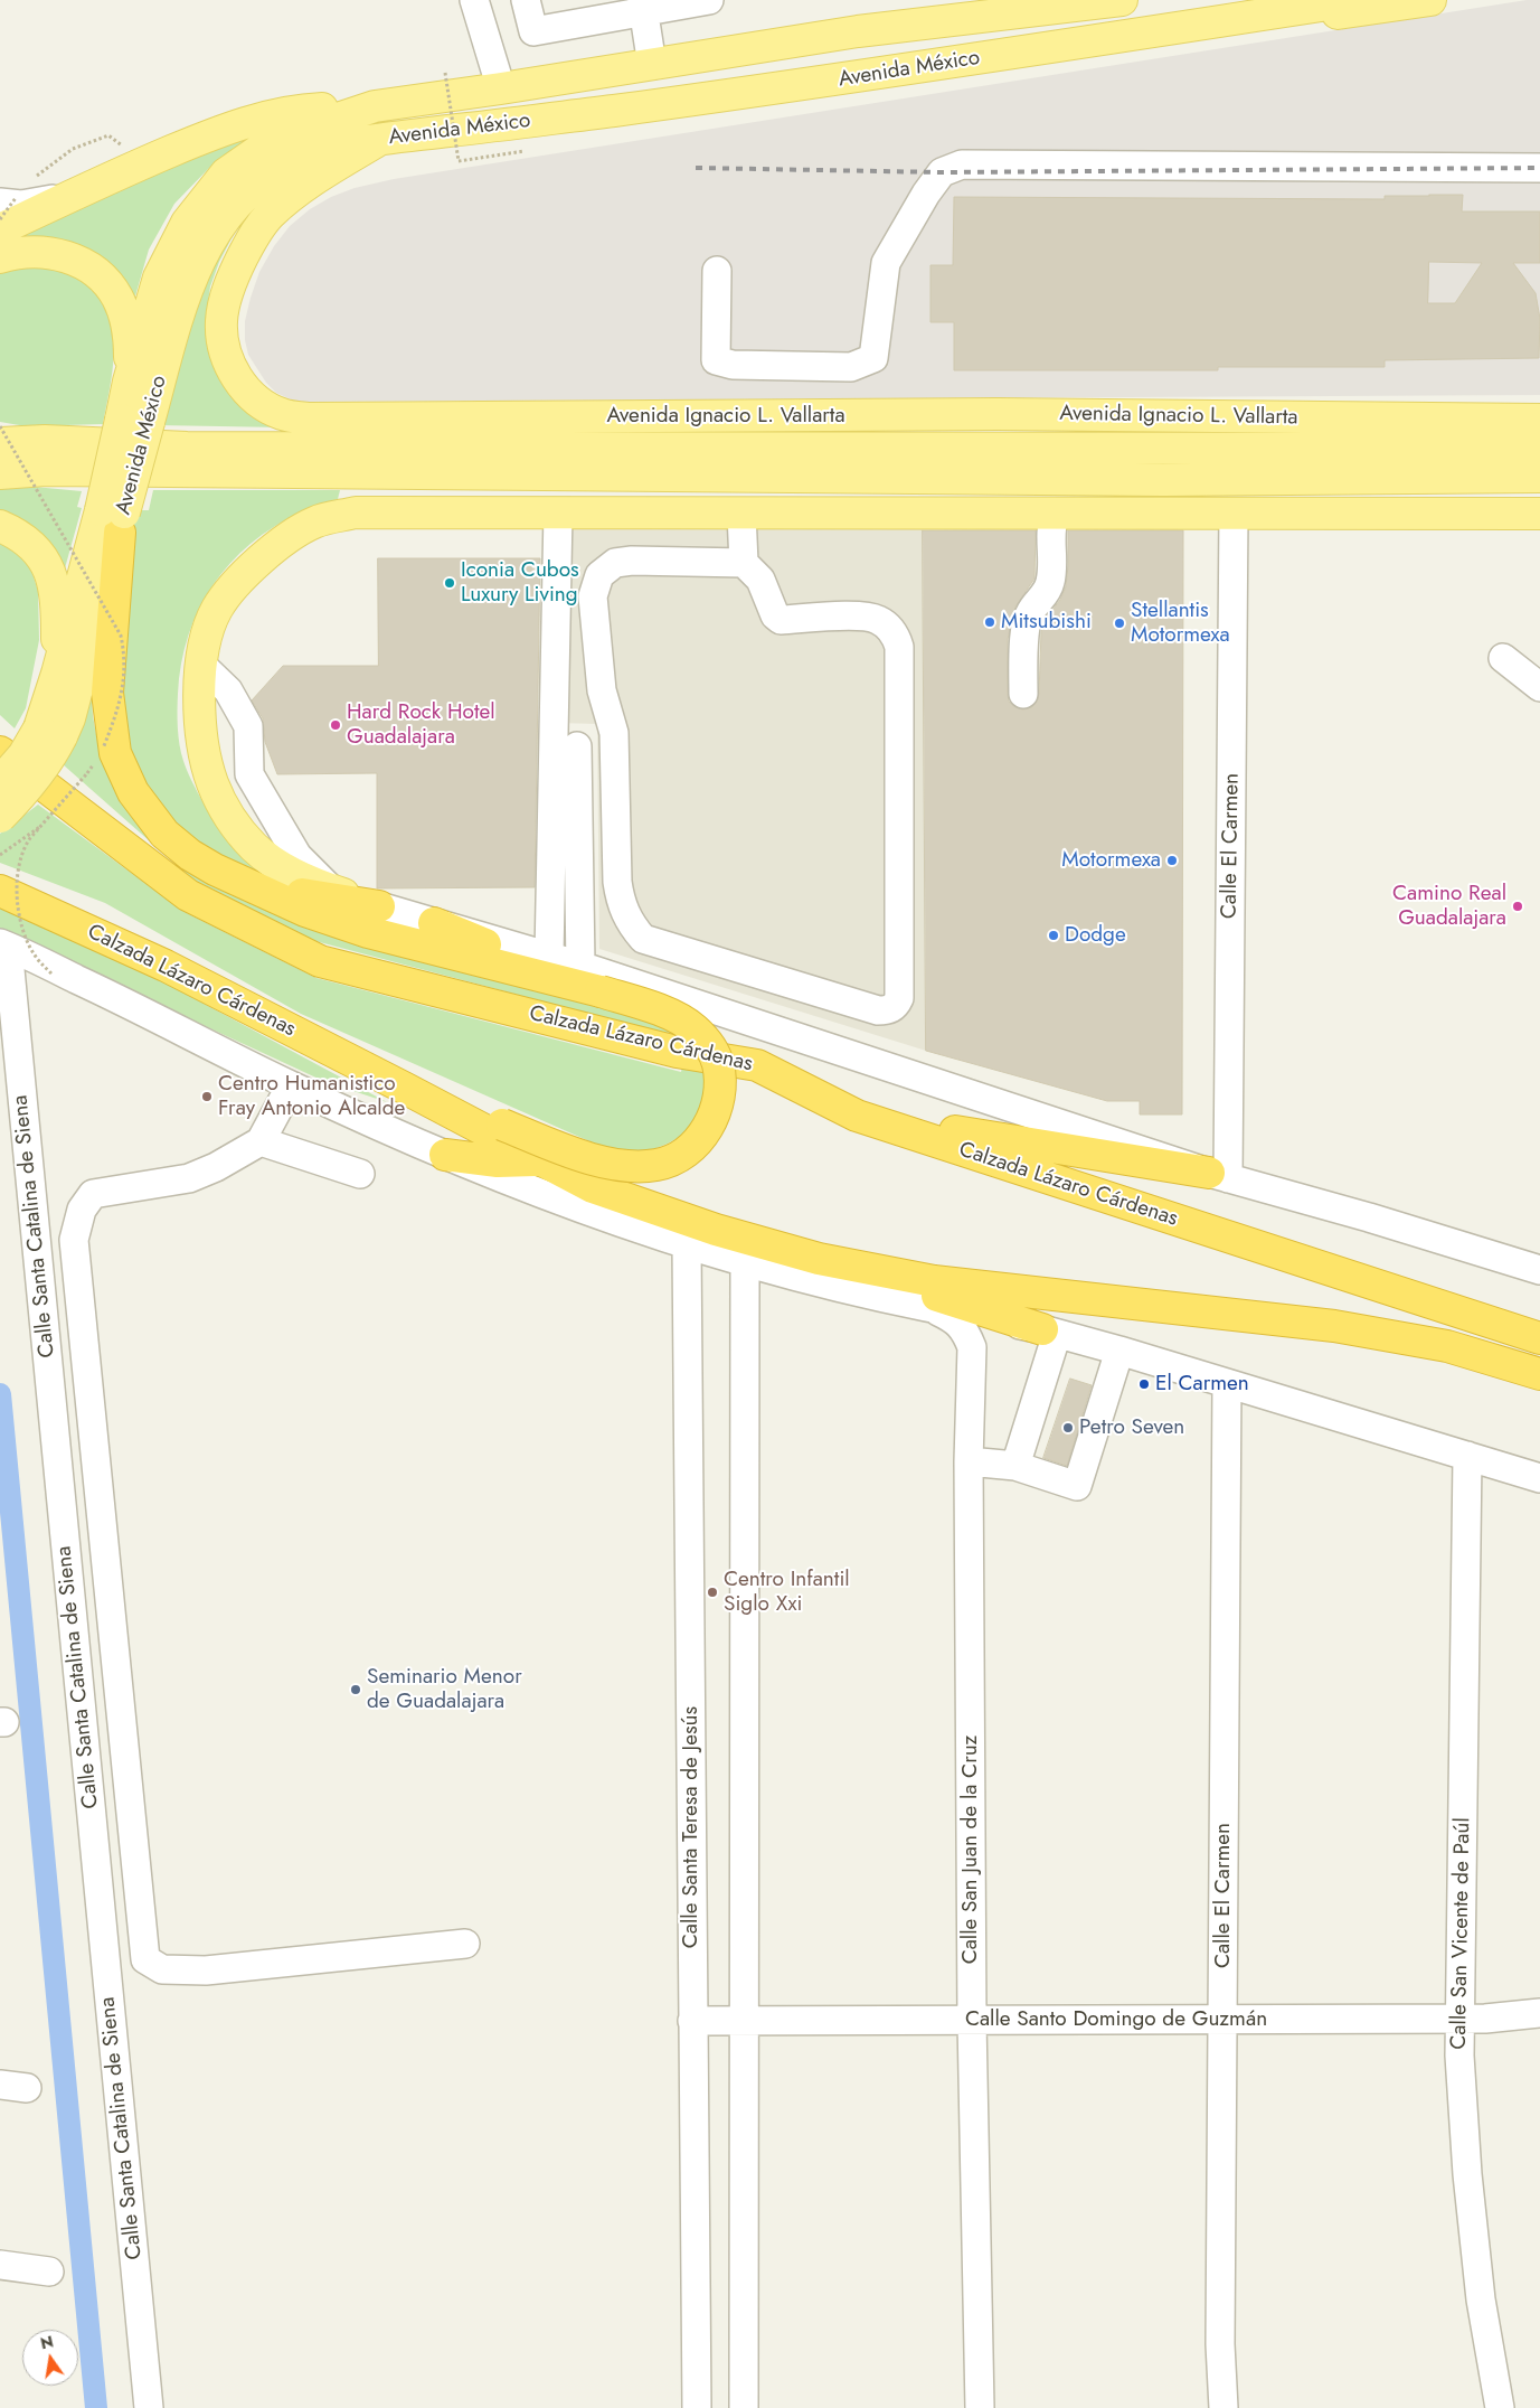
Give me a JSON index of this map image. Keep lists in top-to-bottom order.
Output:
{
  "streets": {
    "highway": ["Calzada Lázaro Cárdenas"],
    "main road": ["Avenida México", "Avenida Ignacio L. Vallarta"],
    "street": [
      "Calle El Carmen",
      "Calle Santa Catalina de Siena",
      "Calle Santa Teresa de Jesús",
      "Calle San Juan de la Cruz",
      "Calle San Vicente de Paúl",
      "Calle Santo Domingo de Guzmán"
    ]
  },
  "crossings": [
    ["Avenida México", "Avenida Ignacio L. Vallarta"],
    ["Calle El Carmen", "Calle Santo Domingo de Guzmán"],
    ["Calle Santa Teresa de Jesús", "Calle Santo Domingo de Guzmán"],
    ["Calle San Juan de la Cruz", "Calle Santo Domingo de Guzmán"],
    ["Calle San Vicente de Paúl", "Calle Santo Domingo de Guzmán"]
  ],
  "places": [
    "Iconia Cubos Luxury Living",
    "Mitsubishi",
    "Stellantis Motormexa",
    "Hard Rock Hotel Guadalajara",
    "Motormexa",
    "Camino Real Guadalajara",
    "Dodge",
    "Centro Humanistico Fray Antonio Alcalde",
    "El Carmen",
    "Petro Seven",
    "Centro Infantil Siglo Xxi",
    "Seminario Menor de Guadalajara"
  ],
  "north": "top"
}
